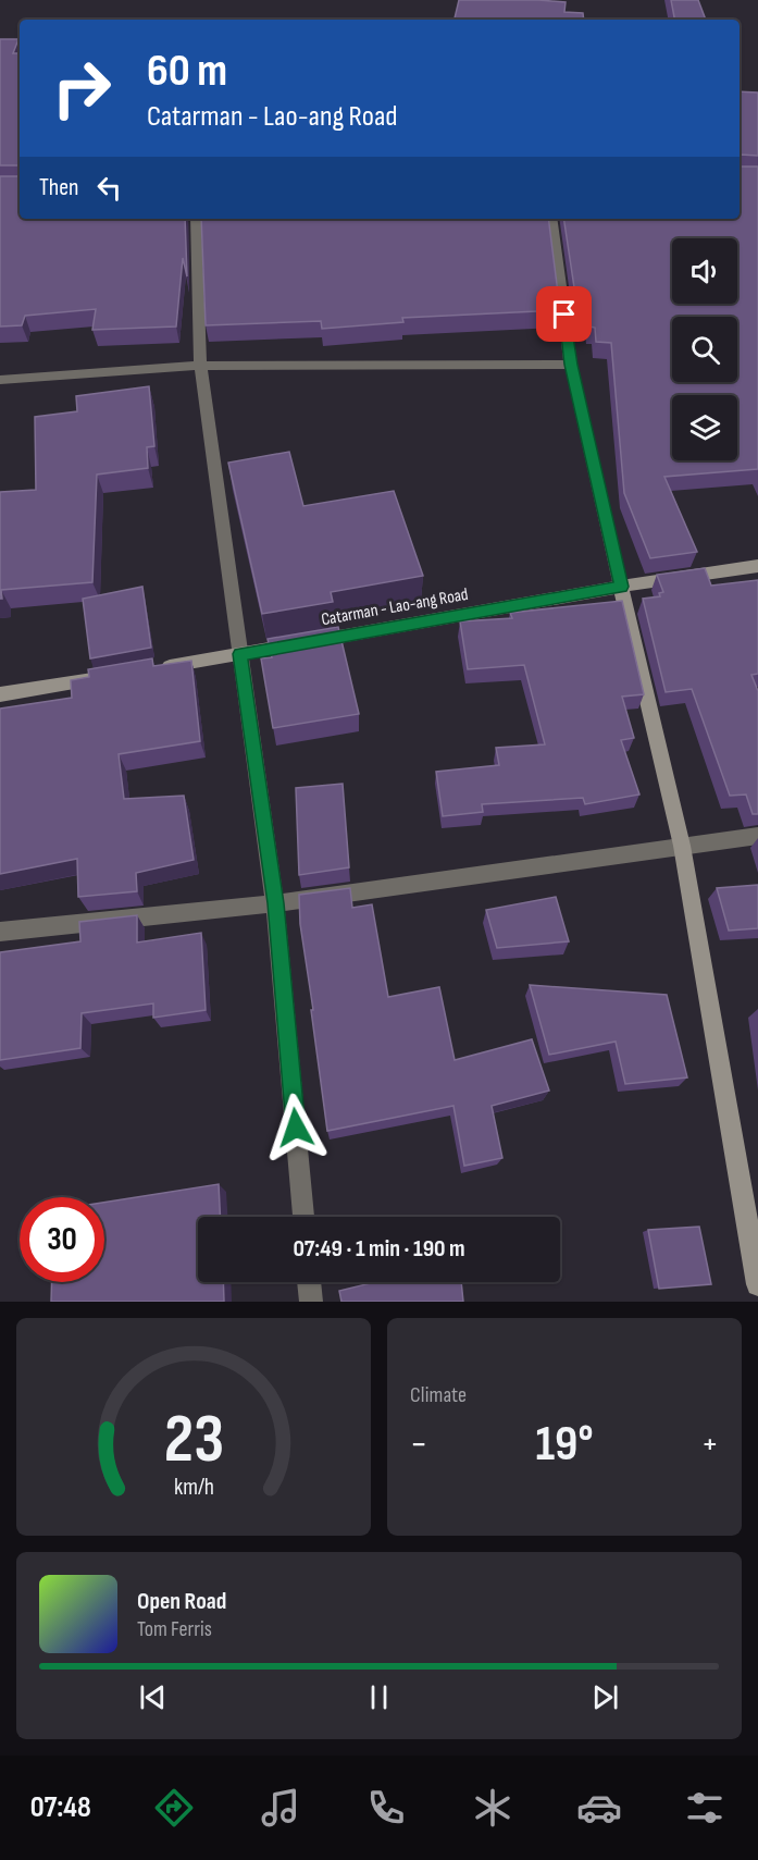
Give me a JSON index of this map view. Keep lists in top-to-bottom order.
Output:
{
  "streets": {
    "main road": ["Catarman - Lao-ang Road"]
  },
  "page": {
    "turn": ["60 m", "Catarman - Lao-ang Road"],
    "then": "Then",
    "limit": "30",
    "trip": "07:49 · 1 min · 190 m",
    "tile": "Climate",
    "heat": ["−", "19°", "+"],
    "song": ["Open Road", "Tom Ferris"],
    "tabs": "07:48",
    "gauge": ["23", "km/h"]
  }
}
